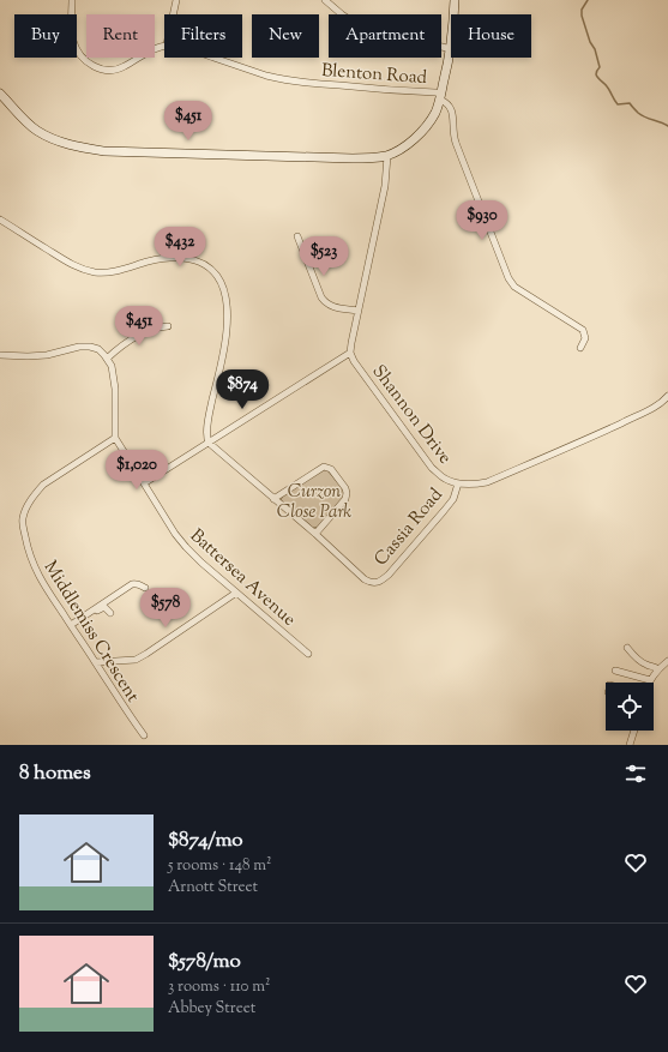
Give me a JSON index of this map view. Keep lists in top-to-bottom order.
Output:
{
  "streets": {
    "street": [
      "Blenton Road",
      "Shannon Drive",
      "Cassia Road",
      "Battersea Avenue",
      "Middlemiss Crescent"
    ]
  },
  "crossings": [
    ["Shannon Drive", "Cassia Road"],
    ["Battersea Avenue", "Middlemiss Crescent"]
  ],
  "parks": ["Curzon Close Park"],
  "page": {
    "chip": [
      "Buy",
      "Rent",
      "Filters",
      "New",
      "Apartment",
      "House"
    ],
    "price": [
      "$451",
      "$930",
      "$432",
      "$523",
      "$451",
      "$874",
      "$1,020",
      "$578"
    ],
    "heading": "8 homes",
    "list": [
      {
        "name": "$874/mo",
        "note": "5 rooms · 148 m² · Arnott Street"
      },
      {
        "name": "$578/mo",
        "note": "3 rooms · 110 m² · Abbey Street"
      }
    ]
  }
}
